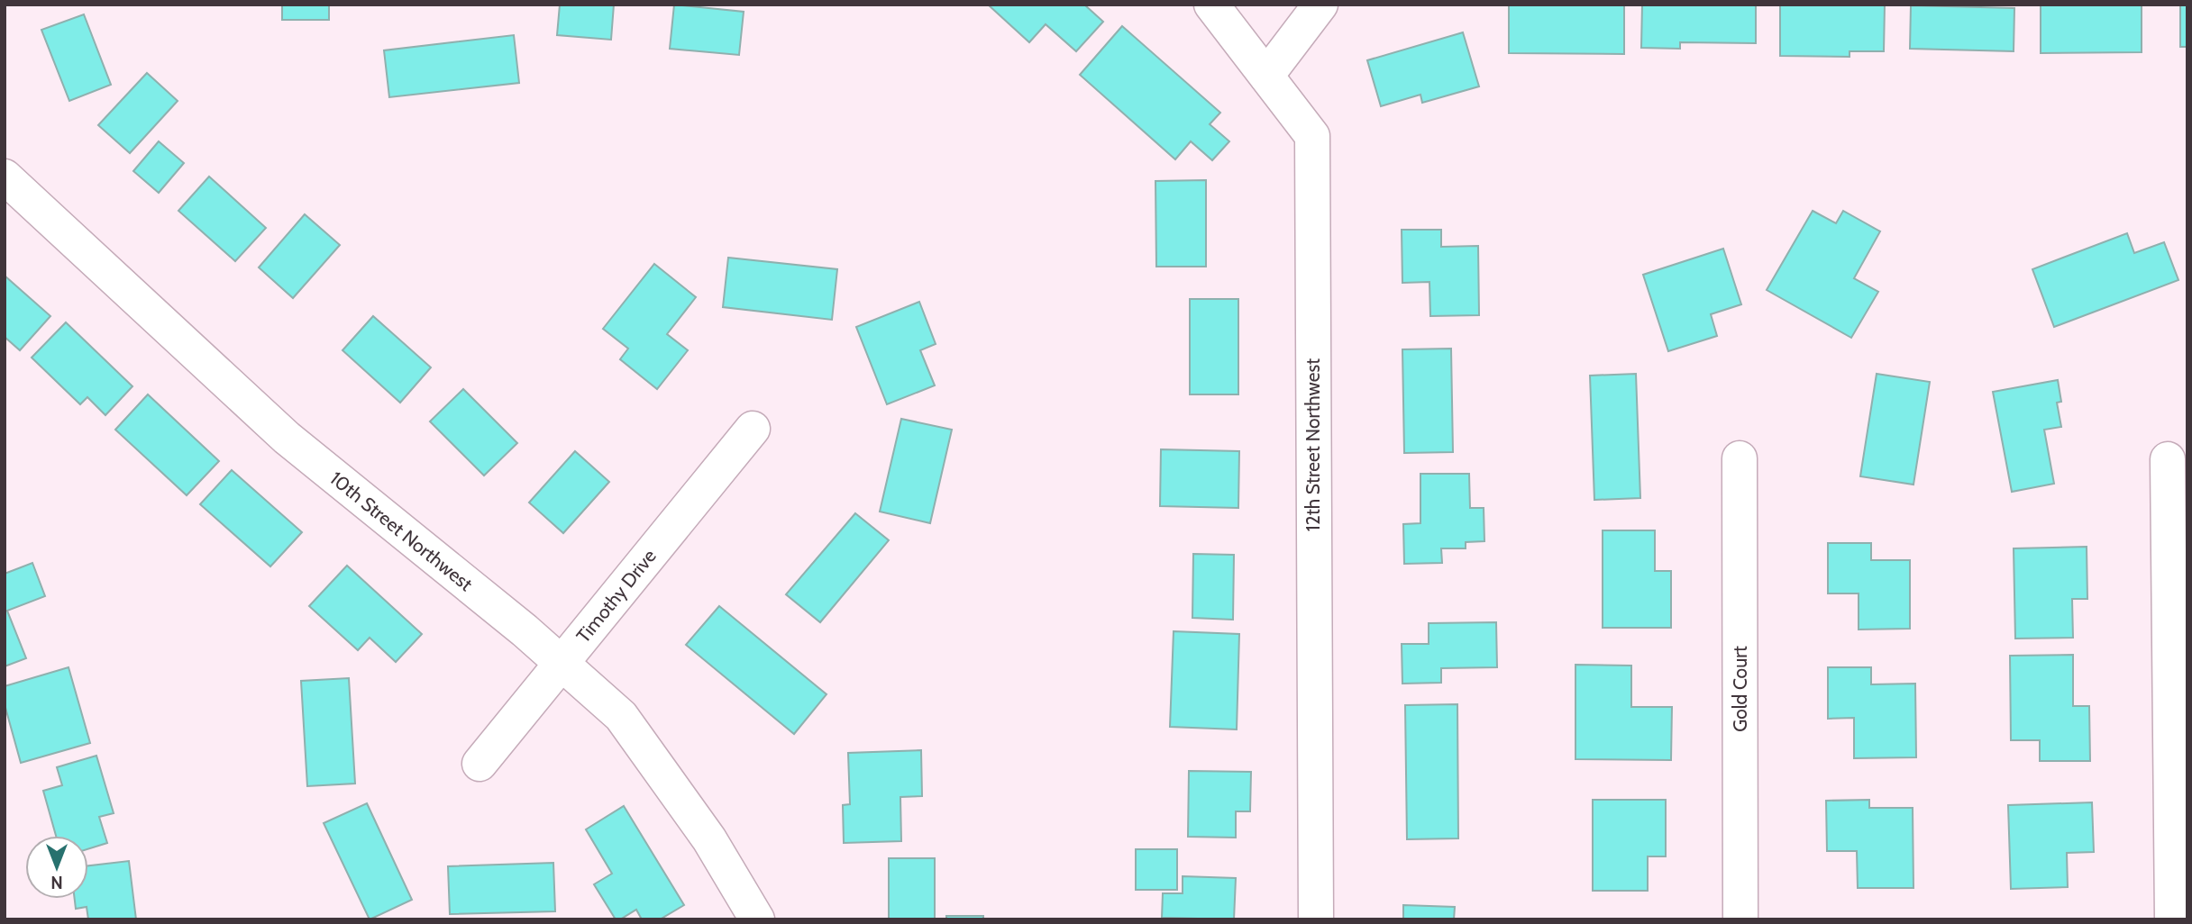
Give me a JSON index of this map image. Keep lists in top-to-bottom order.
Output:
{
  "streets": {
    "street": [
      "12th Street Northwest",
      "10th Street Northwest",
      "Timothy Drive",
      "Gold Court"
    ]
  },
  "crossings": [
    ["10th Street Northwest", "Timothy Drive"]
  ],
  "north": "bottom"
}
